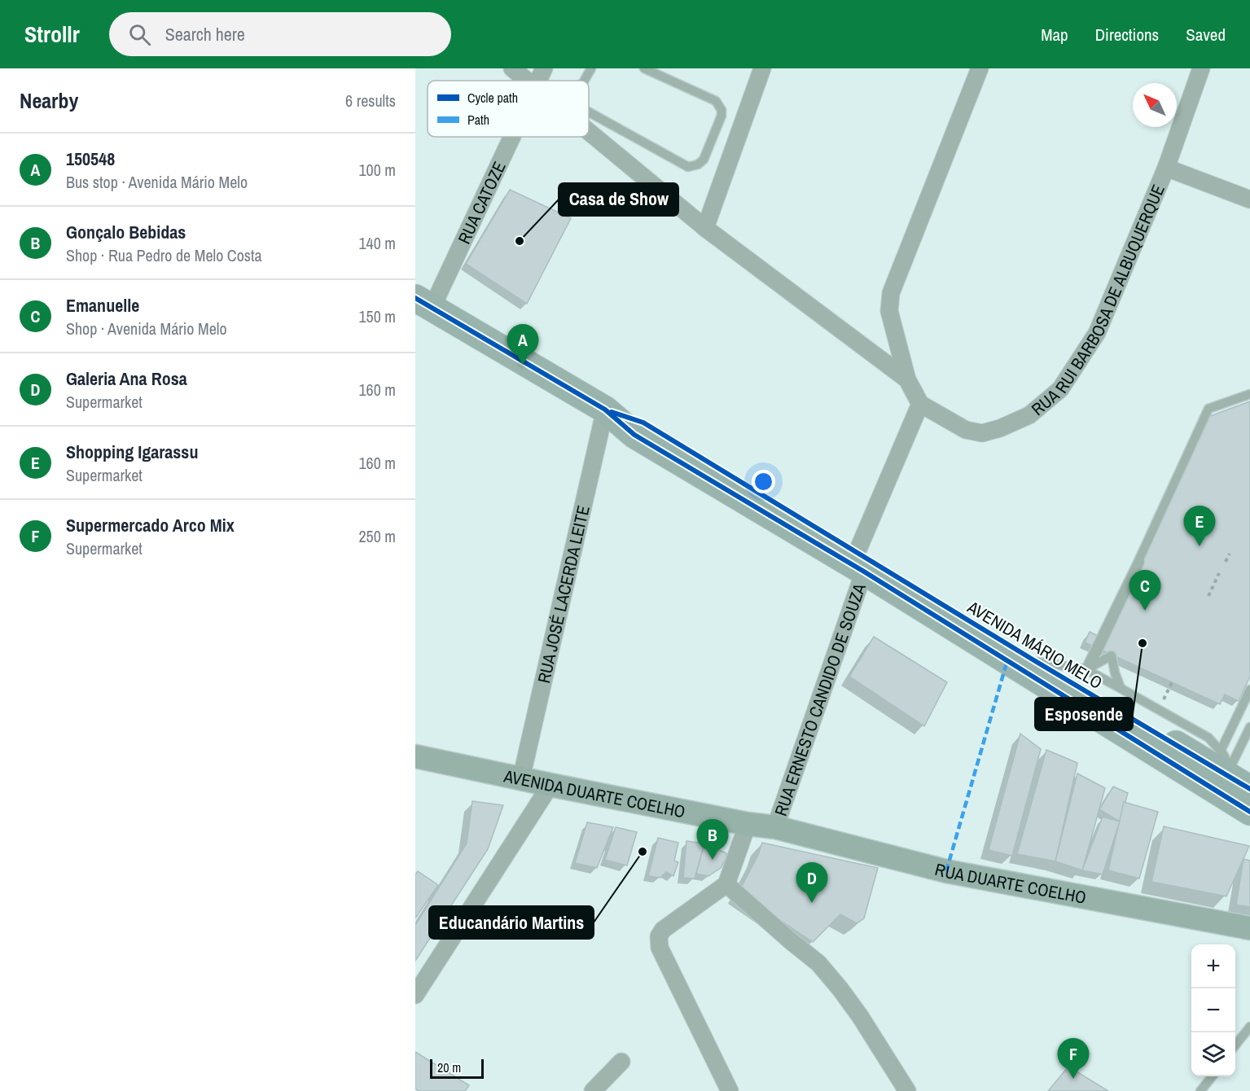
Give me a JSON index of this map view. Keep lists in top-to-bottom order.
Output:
{
  "streets": {
    "main road": ["AVENIDA MÁRIO MELO", "AVENIDA DUARTE COELHO", "RUA DUARTE COELHO"],
    "street": [
      "RUA CATOZE",
      "RUA RUI BARBOSA DE ALBUQUERQUE",
      "RUA JOSÉ LACERDA LEITE",
      "RUA ERNESTO CANDIDO DE SOUZA"
    ]
  },
  "crossings": [
    ["RUA CATOZE", "AVENIDA MÁRIO MELO"],
    ["RUA RUI BARBOSA DE ALBUQUERQUE", "RUA ERNESTO CANDIDO DE SOUZA"],
    ["RUA JOSÉ LACERDA LEITE", "AVENIDA MÁRIO MELO"],
    ["RUA JOSÉ LACERDA LEITE", "AVENIDA DUARTE COELHO"],
    ["AVENIDA MÁRIO MELO", "RUA ERNESTO CANDIDO DE SOUZA"],
    ["RUA ERNESTO CANDIDO DE SOUZA", "AVENIDA DUARTE COELHO"],
    ["RUA ERNESTO CANDIDO DE SOUZA", "RUA DUARTE COELHO"],
    ["AVENIDA DUARTE COELHO", "RUA DUARTE COELHO"]
  ],
  "places": ["Casa de Show", "Esposende", "Educandário Martins"],
  "legend": ["Cycle path", "Path"],
  "scale_bar": "20 m",
  "north": "top left",
  "page": {
    "header": "Strollr",
    "search": "Search here",
    "nav": ["Map", "Directions", "Saved"],
    "heading": ["Nearby", "6 results"],
    "list": [
      {
        "mark": "A",
        "name": "150548",
        "note": "Bus stop · Avenida Mário Melo",
        "value": "100 m"
      },
      {
        "mark": "B",
        "name": "Gonçalo Bebidas",
        "note": "Shop · Rua Pedro de Melo Costa",
        "value": "140 m"
      },
      {
        "mark": "C",
        "name": "Emanuelle",
        "note": "Shop · Avenida Mário Melo",
        "value": "150 m"
      },
      {
        "mark": "D",
        "name": "Galeria Ana Rosa",
        "note": "Supermarket",
        "value": "160 m"
      },
      {
        "mark": "E",
        "name": "Shopping Igarassu",
        "note": "Supermarket",
        "value": "160 m"
      },
      {
        "mark": "F",
        "name": "Supermercado Arco Mix",
        "note": "Supermarket",
        "value": "250 m"
      }
    ],
    "pins": [
      "A",
      "E",
      "C",
      "B",
      "D",
      "F"
    ],
    "map_buttons": ["+", "−"],
    "scale": "20 m"
  }
}
